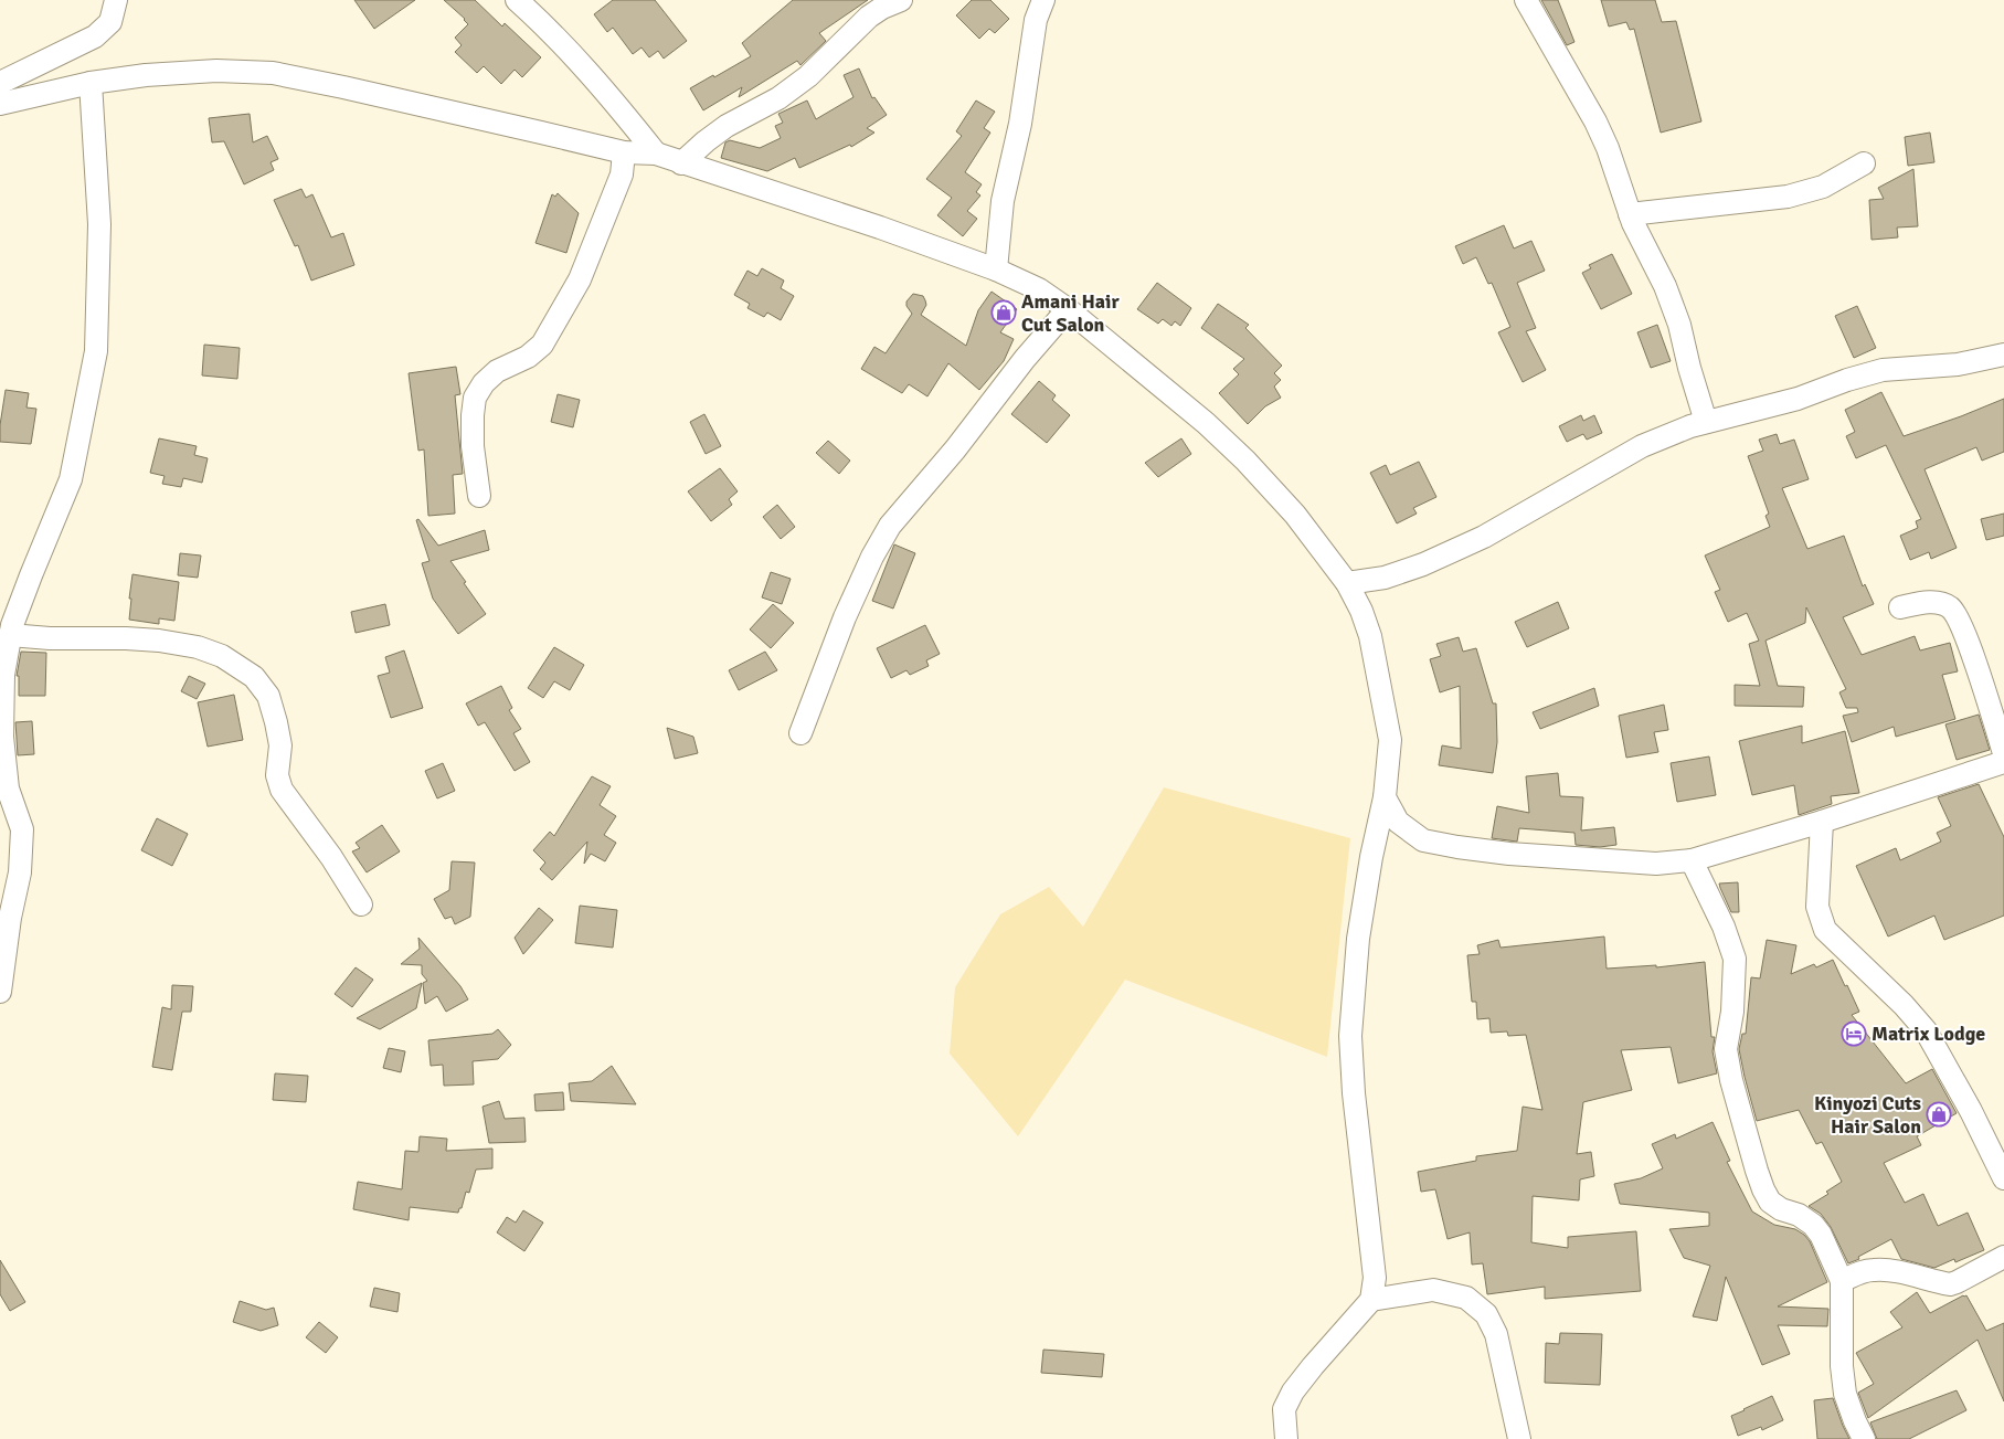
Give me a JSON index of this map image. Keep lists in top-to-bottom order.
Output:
{
  "places": {
    "shop": ["Amani Hair Cut Salon", "Kinyozi Cuts Hair Salon"],
    "hotel": ["Matrix Lodge"]
  }
}
